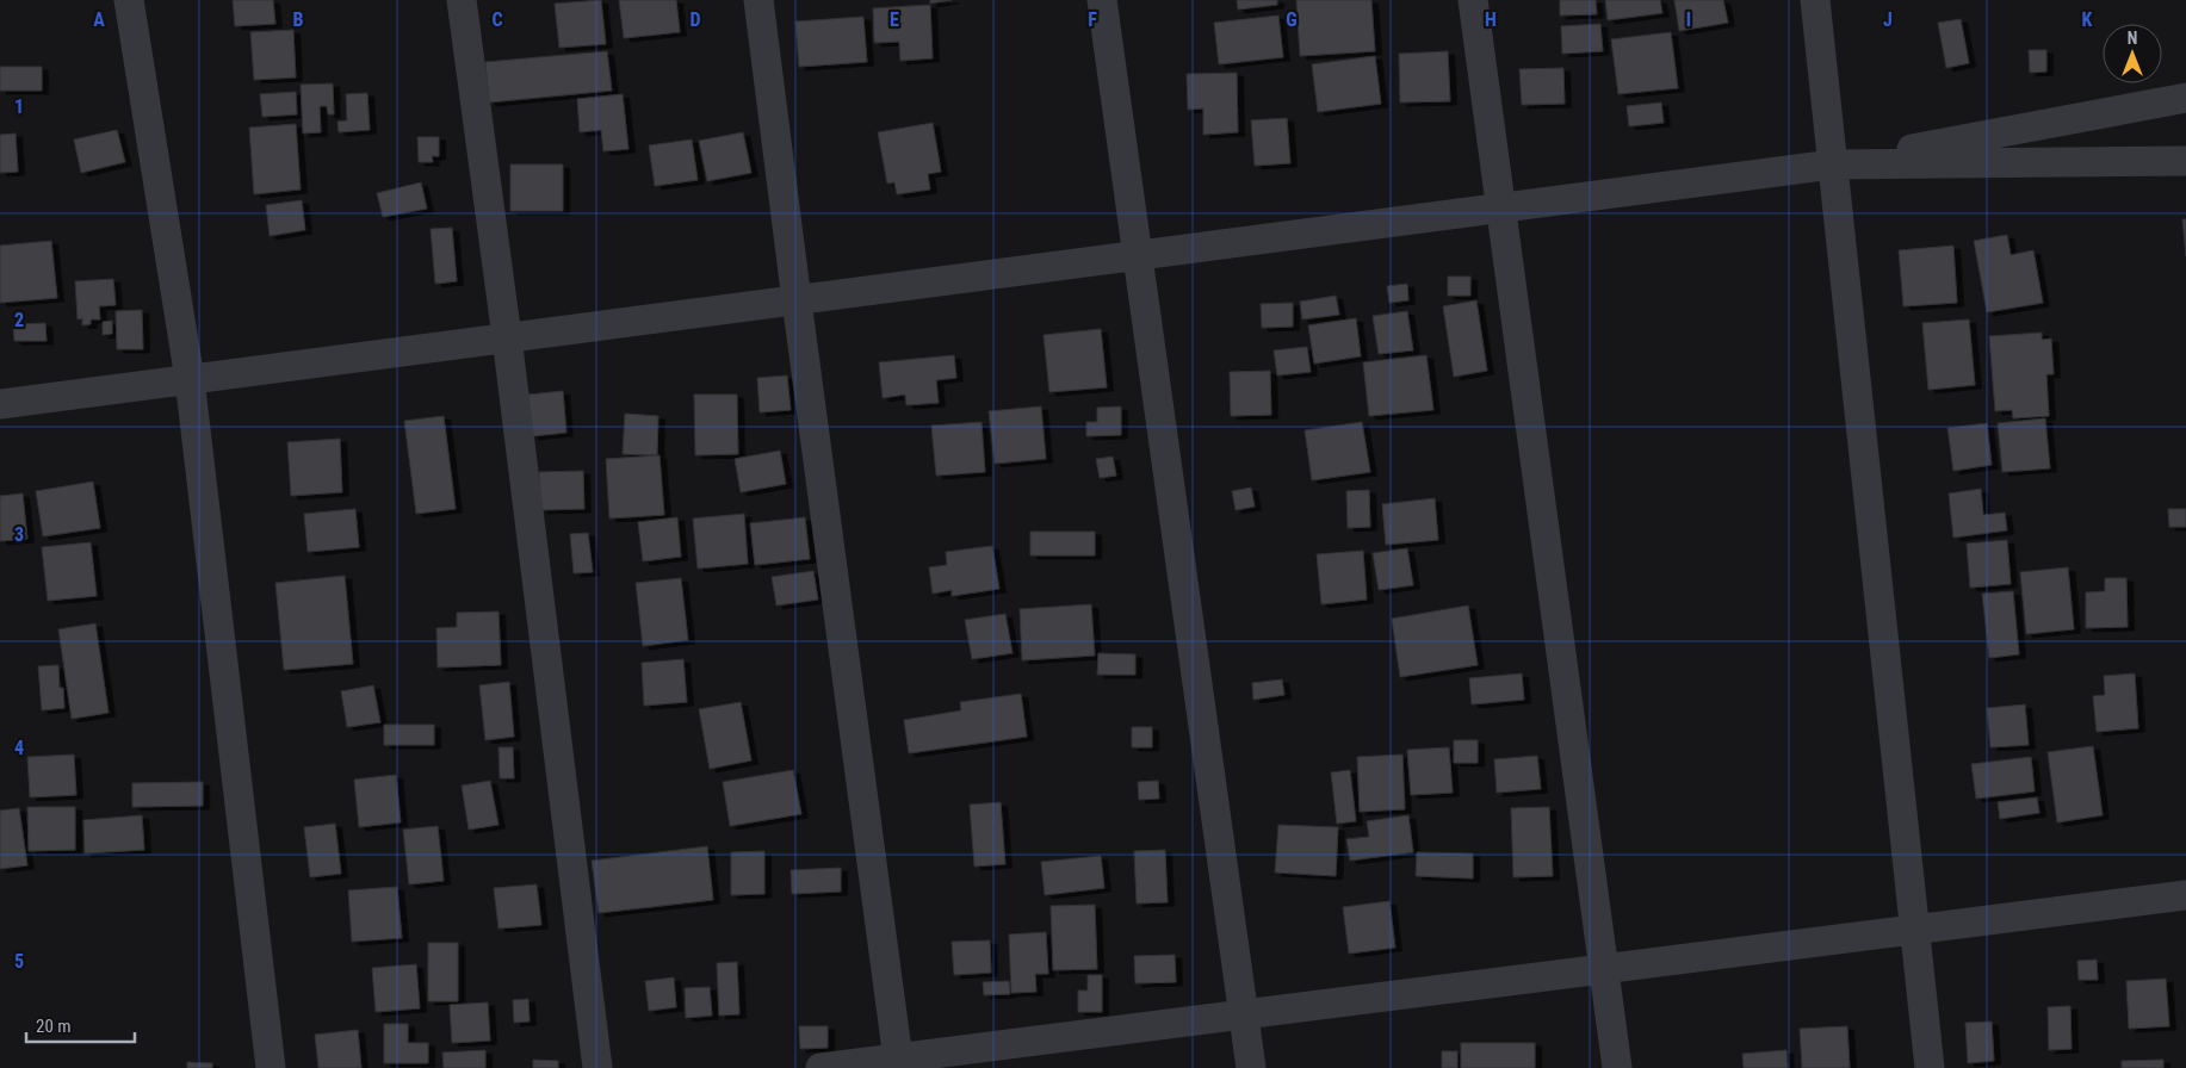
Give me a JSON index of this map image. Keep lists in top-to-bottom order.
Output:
{
  "scale_bar": "20 m",
  "north": "top",
  "grid": {
    "columns": [
      "A",
      "B",
      "C",
      "D",
      "E",
      "F",
      "G",
      "H",
      "I",
      "J",
      "K"
    ],
    "rows": [
      "1",
      "2",
      "3",
      "4",
      "5"
    ]
  }
}
